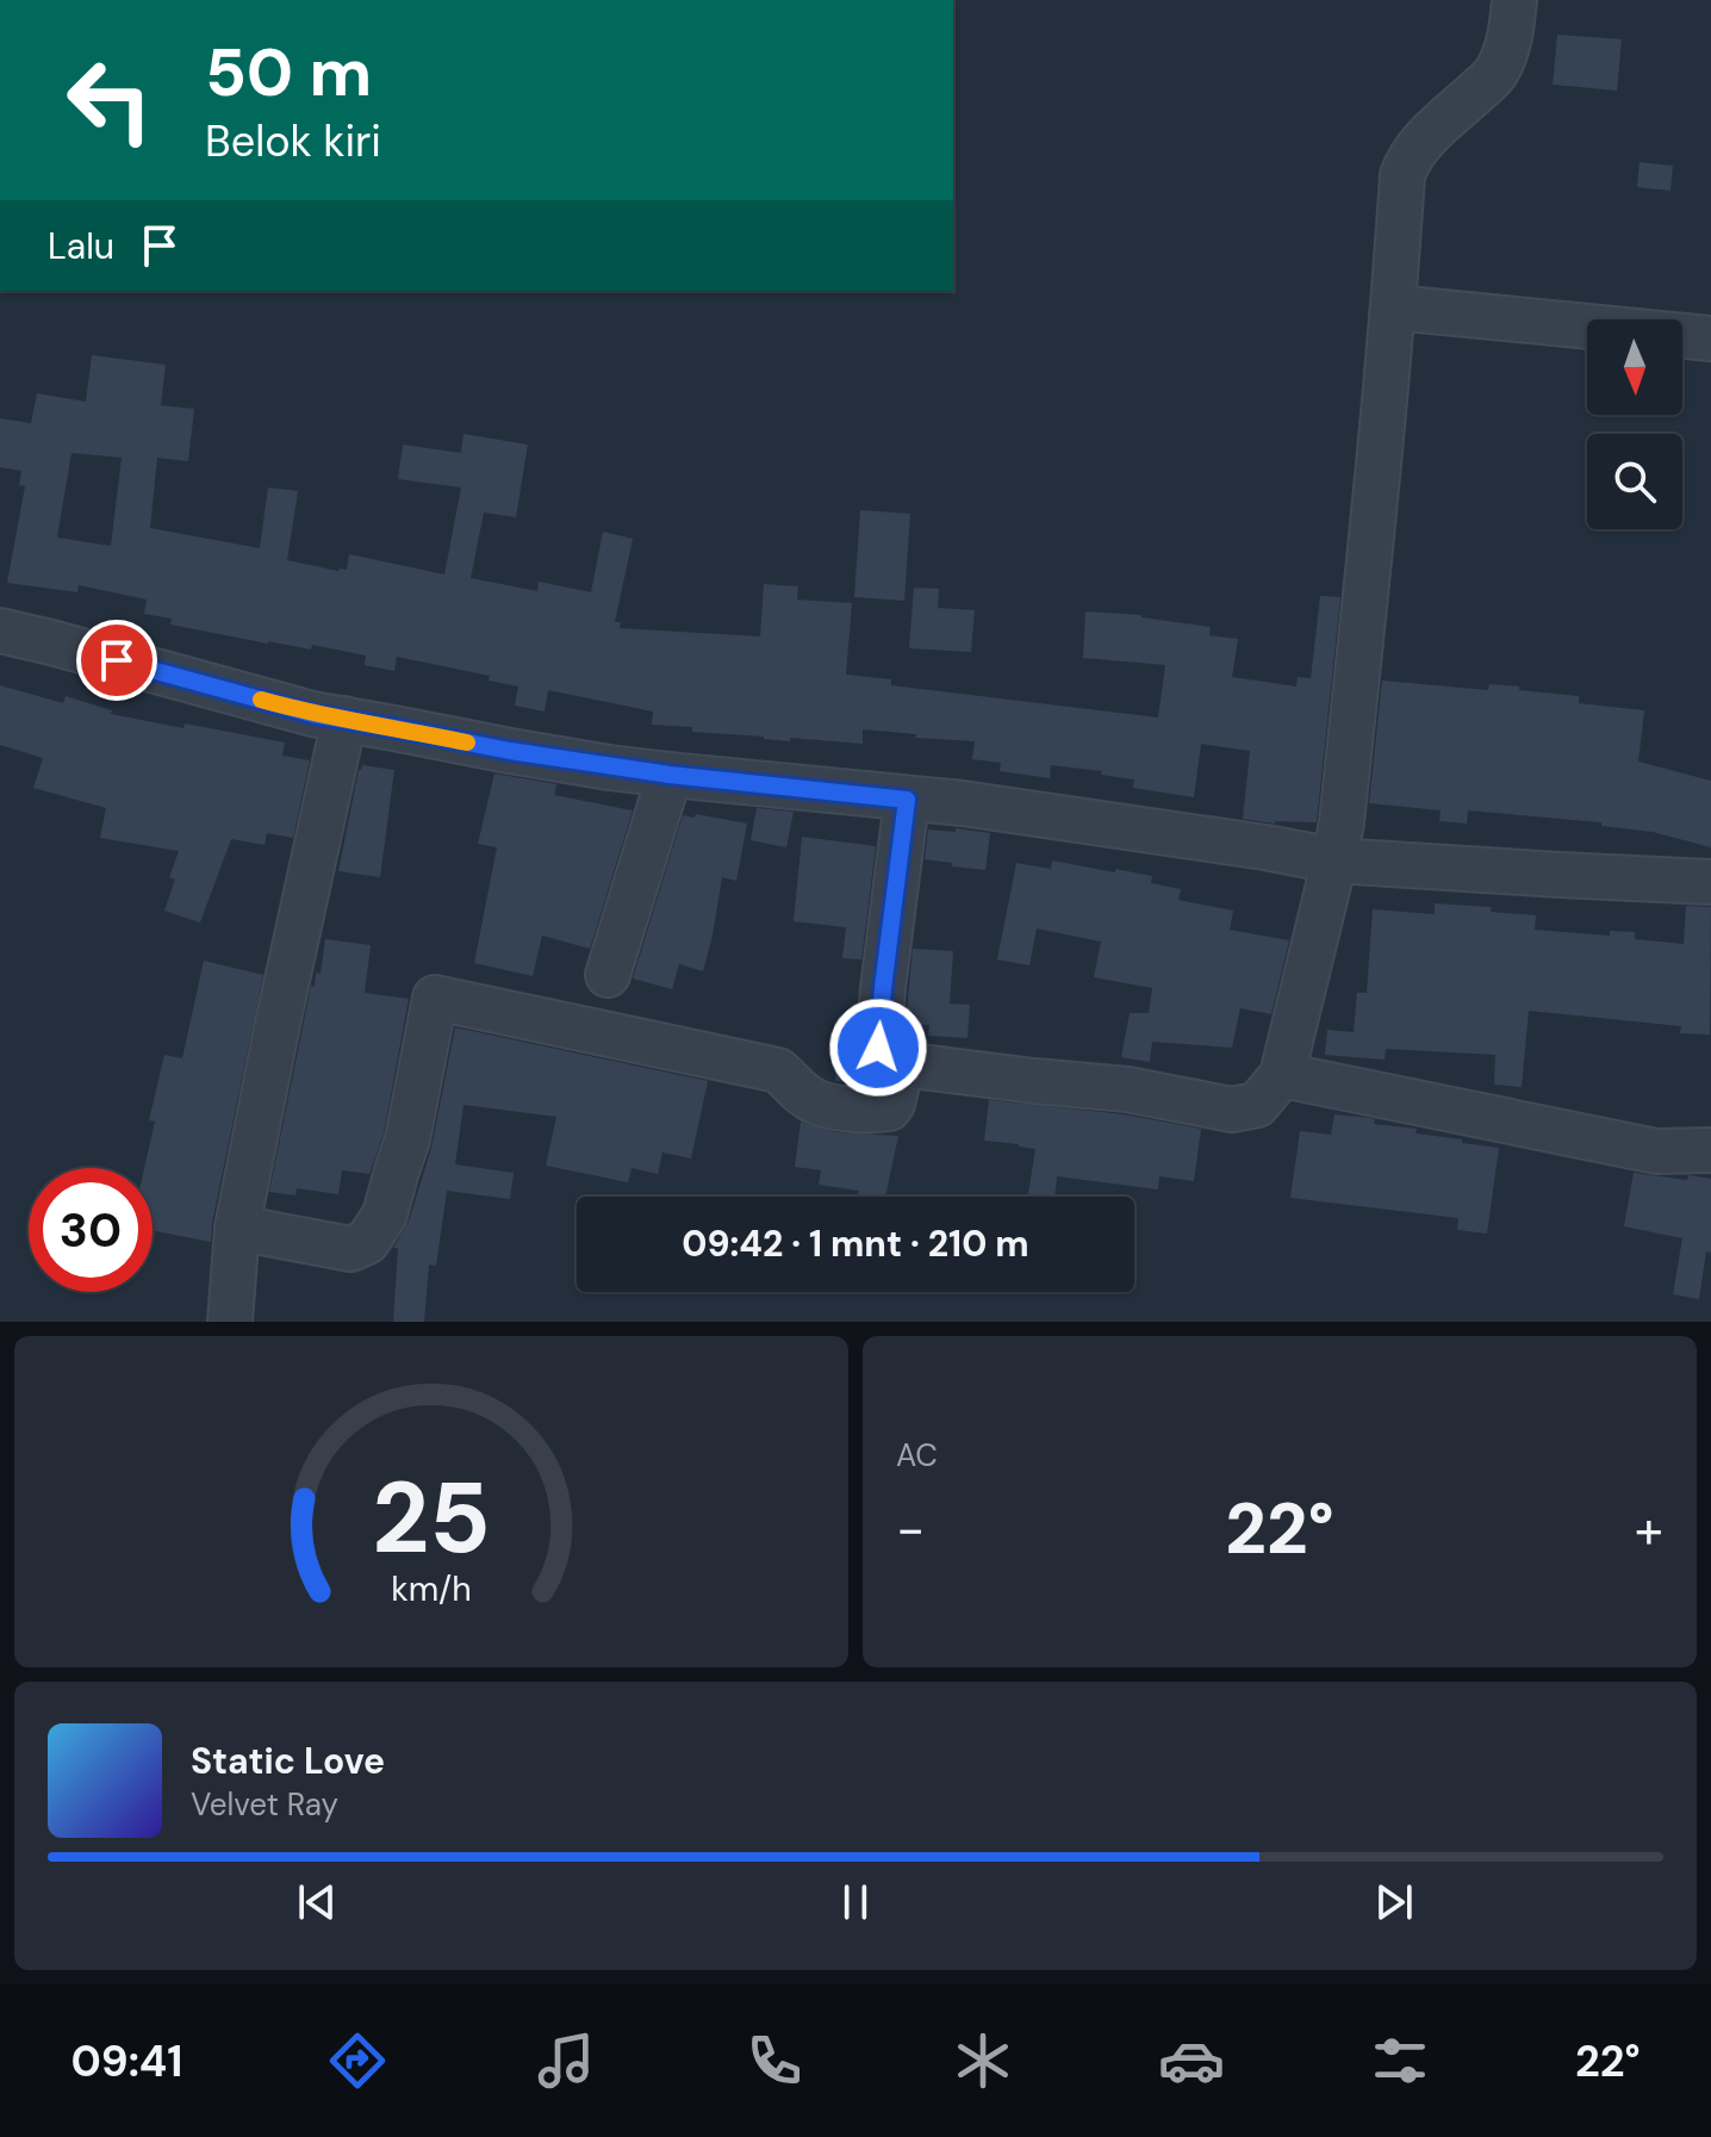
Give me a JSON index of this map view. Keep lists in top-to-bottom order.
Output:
{
  "north": "bottom",
  "page": {
    "turn": ["50 m", "Belok kiri"],
    "then": "Lalu",
    "limit": "30",
    "trip": "09:42 · 1 mnt · 210 m",
    "tile": "AC",
    "heat": ["−", "22°", "+"],
    "song": ["Static Love", "Velvet Ray"],
    "tabs": ["09:41", "22°"],
    "gauge": ["25", "km/h"]
  }
}
